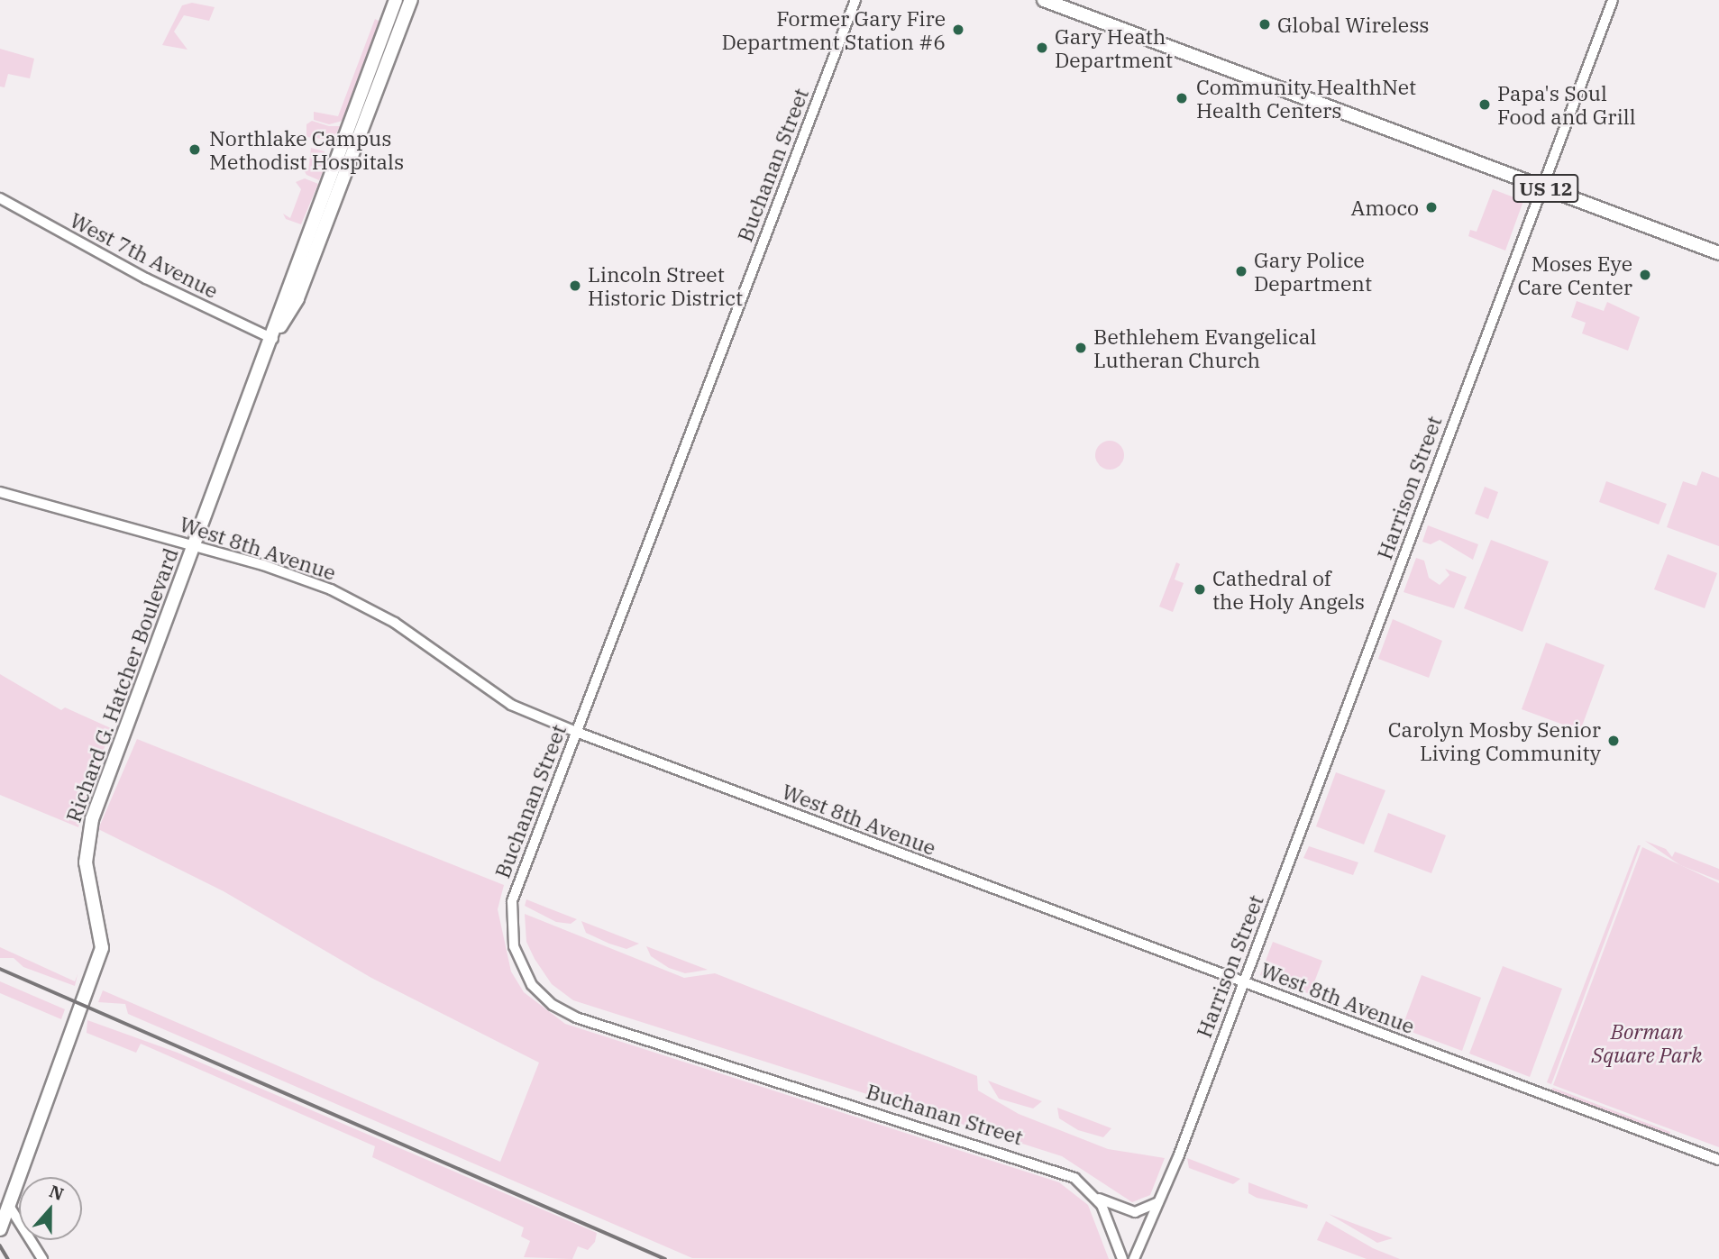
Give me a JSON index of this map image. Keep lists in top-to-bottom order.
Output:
{
  "streets": {
    "main road": ["US 12", "Richard G. Hatcher Boulevard"],
    "street": [
      "Buchanan Street",
      "West 7th Avenue",
      "Harrison Street",
      "West 8th Avenue"
    ]
  },
  "crossings": [
    ["Buchanan Street", "West 8th Avenue"],
    ["US 12", "Harrison Street"],
    ["West 7th Avenue", "Richard G. Hatcher Boulevard"],
    ["Harrison Street", "West 8th Avenue"],
    ["West 8th Avenue", "Richard G. Hatcher Boulevard"]
  ],
  "parks": ["Borman Square Park"],
  "places": [
    "Global Wireless",
    "Former Gary Fire Department Station #6",
    "Gary Heath Department",
    "Community HealthNet Health Centers",
    "Papa's Soul Food and Grill",
    "Northlake Campus Methodist Hospitals",
    "Amoco",
    "Gary Police Department",
    "Moses Eye Care Center",
    "Lincoln Street Historic District",
    "Bethlehem Evangelical Lutheran Church",
    "Cathedral of the Holy Angels",
    "Carolyn Mosby Senior Living Community"
  ],
  "north": "top"
}
